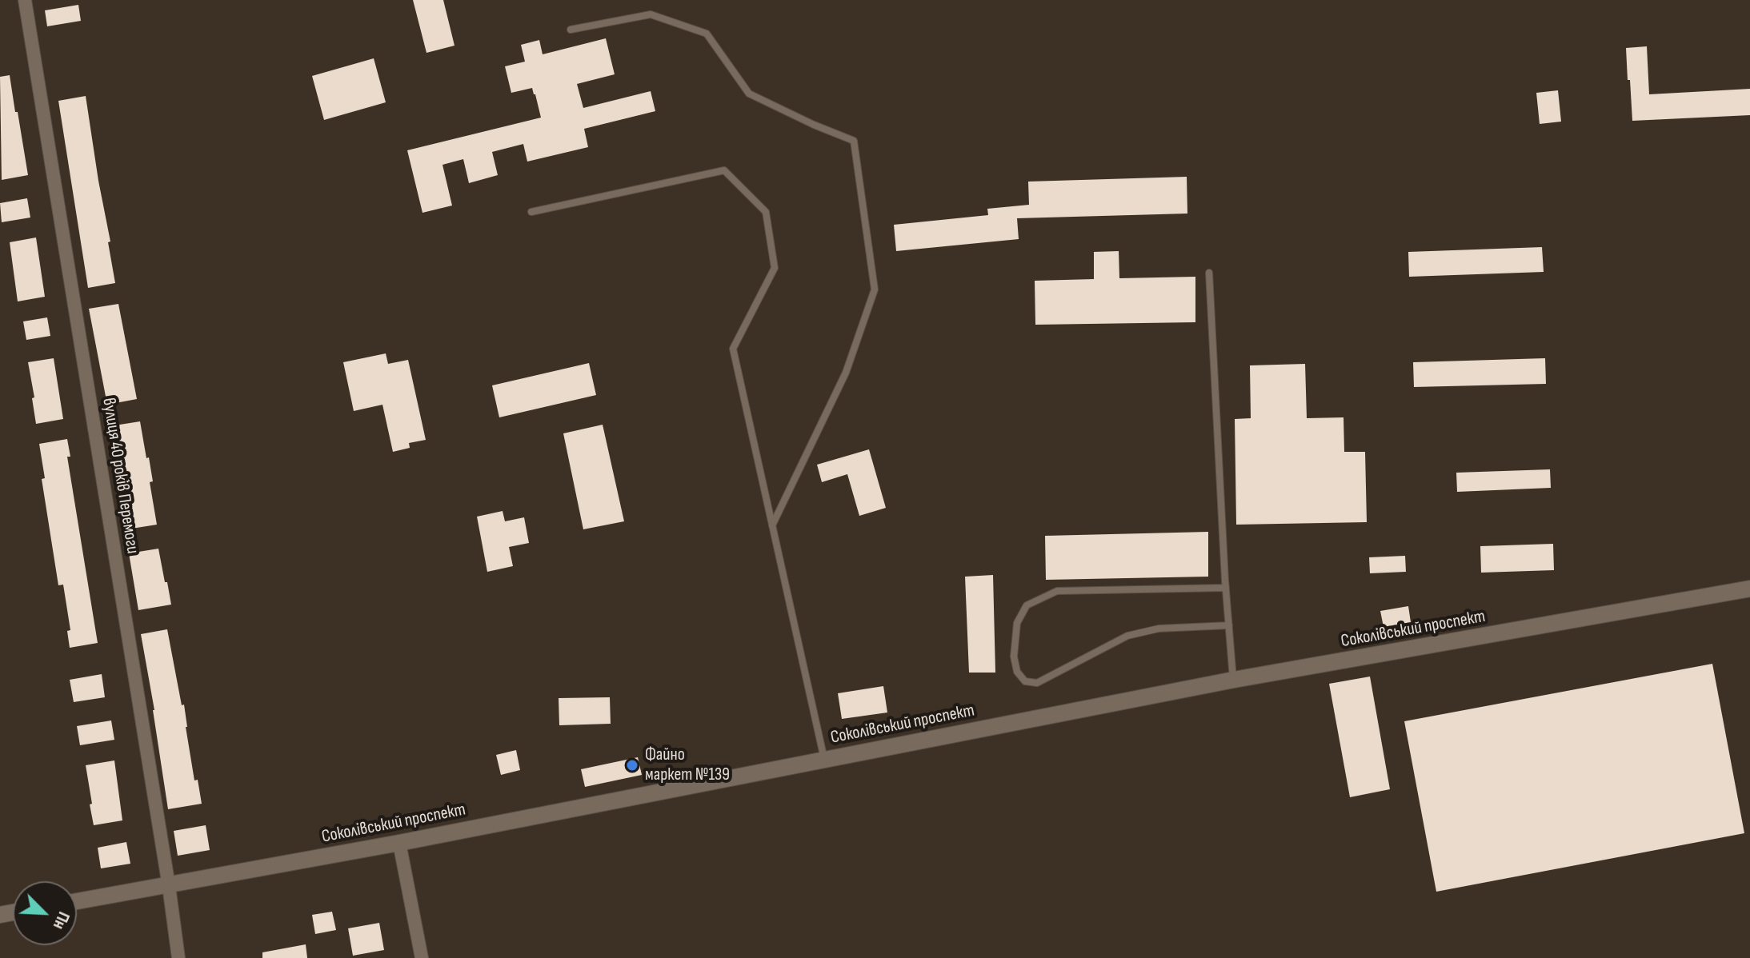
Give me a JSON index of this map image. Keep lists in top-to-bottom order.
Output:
{
  "streets": {
    "street": ["вулиця 40 років Перемоги", "Соколівський проспект"]
  },
  "crossings": [
    ["вулиця 40 років Перемоги", "Соколівський проспект"]
  ],
  "places": ["Файно маркет №139"],
  "north": "bottom right"
}
